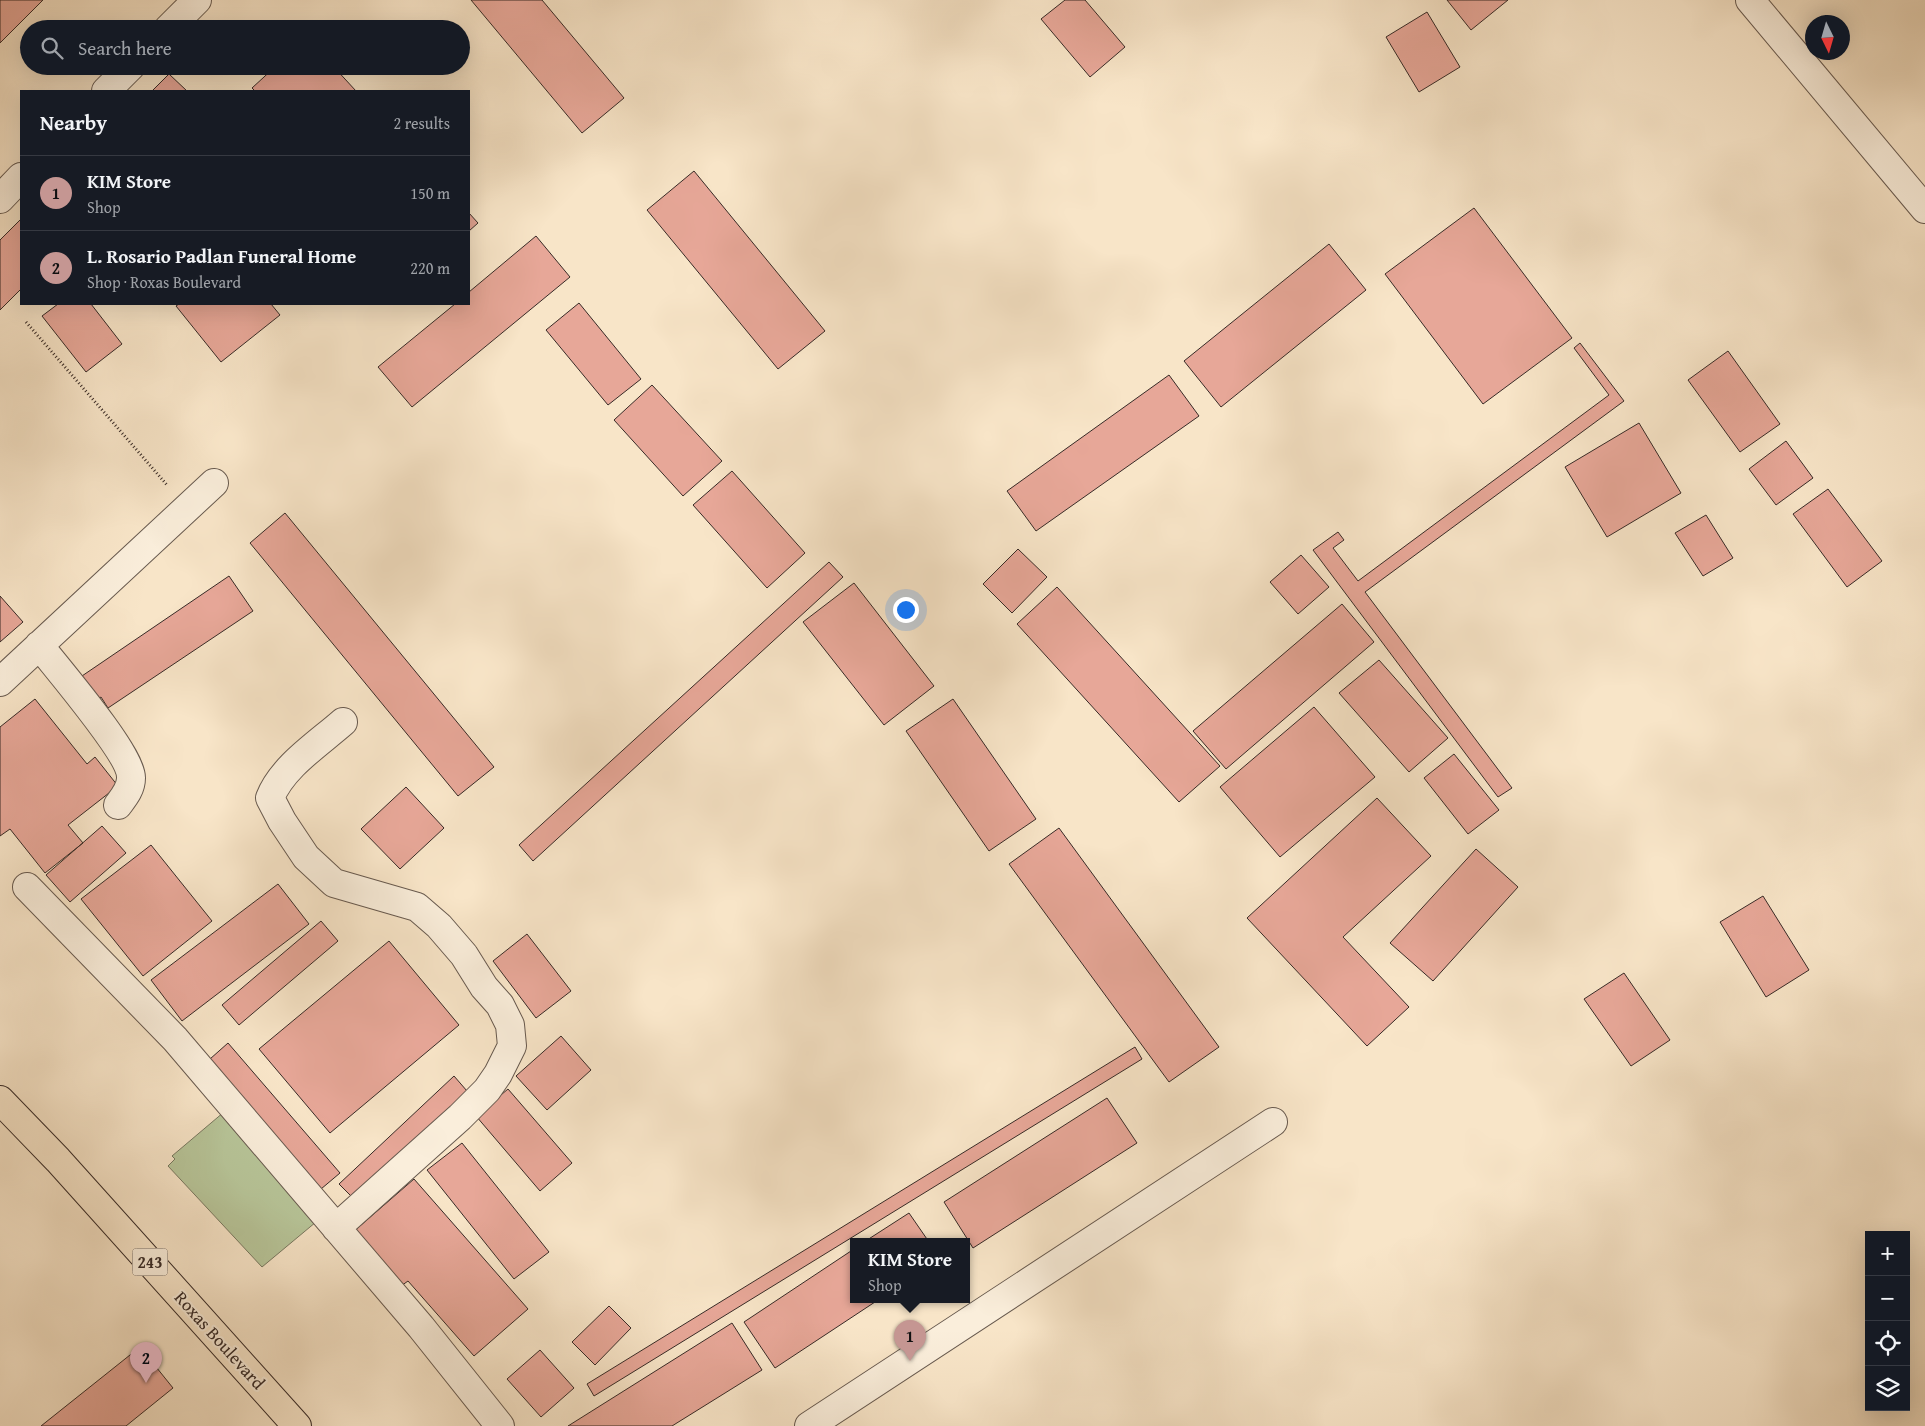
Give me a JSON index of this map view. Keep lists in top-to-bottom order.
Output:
{
  "streets": {
    "main road": ["243", "Roxas Boulevard"]
  },
  "north": "bottom",
  "page": {
    "search": "Search here",
    "heading": ["Nearby", "2 results"],
    "list": [
      {
        "mark": "1",
        "name": "KIM Store",
        "note": "Shop",
        "value": "150 m"
      },
      {
        "mark": "2",
        "name": "L. Rosario Padlan Funeral Home",
        "note": "Shop · Roxas Boulevard",
        "value": "220 m"
      }
    ],
    "map_buttons": ["+", "−"],
    "popup": ["KIM Store", "Shop"],
    "pins": ["1", "2"]
  }
}
